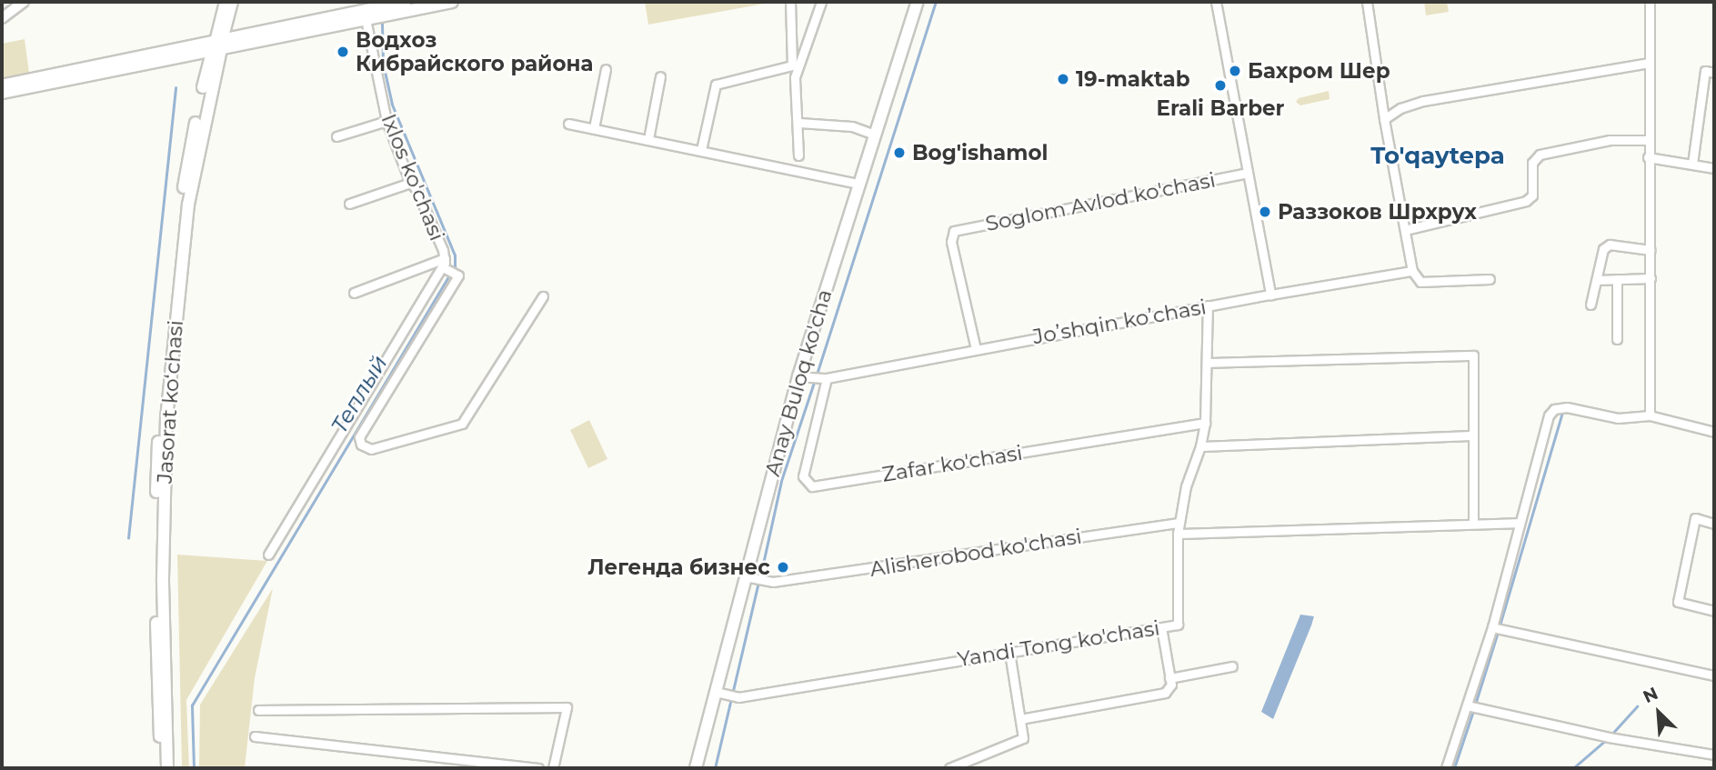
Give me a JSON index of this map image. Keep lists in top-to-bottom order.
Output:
{
  "streets": {
    "main road": ["Anay Buloq ko'cha", "Jasorat koʻchasi"],
    "street": [
      "Ixlos ko'chasi",
      "Soglom Avlod ko'chasi",
      "Joʼshqin koʼchasi",
      "Zafar ko'chasi",
      "Alisherobod ko'chasi",
      "Yandi Tong ko'chasi"
    ]
  },
  "crossings": [
    ["Soglom Avlod ko'chasi", "Joʼshqin koʼchasi"],
    ["Joʼshqin koʼchasi", "Anay Buloq ko'cha"],
    ["Joʼshqin koʼchasi", "Zafar ko'chasi"],
    ["Joʼshqin koʼchasi", "Yandi Tong ko'chasi"],
    ["Anay Buloq ko'cha", "Alisherobod ko'chasi"],
    ["Anay Buloq ko'cha", "Yandi Tong ko'chasi"],
    ["Zafar ko'chasi", "Yandi Tong ko'chasi"],
    ["Alisherobod ko'chasi", "Yandi Tong ko'chasi"]
  ],
  "districts": ["To'qaytepa"],
  "water": ["Теплый"],
  "places": [
    "Водхоз Кибрайского района",
    "Бахром Шер",
    "19-maktab",
    "Erali Barber",
    "Bog'ishamol",
    "Раззоков Шрхрух",
    "Легенда бизнес"
  ],
  "north": "top left"
}
